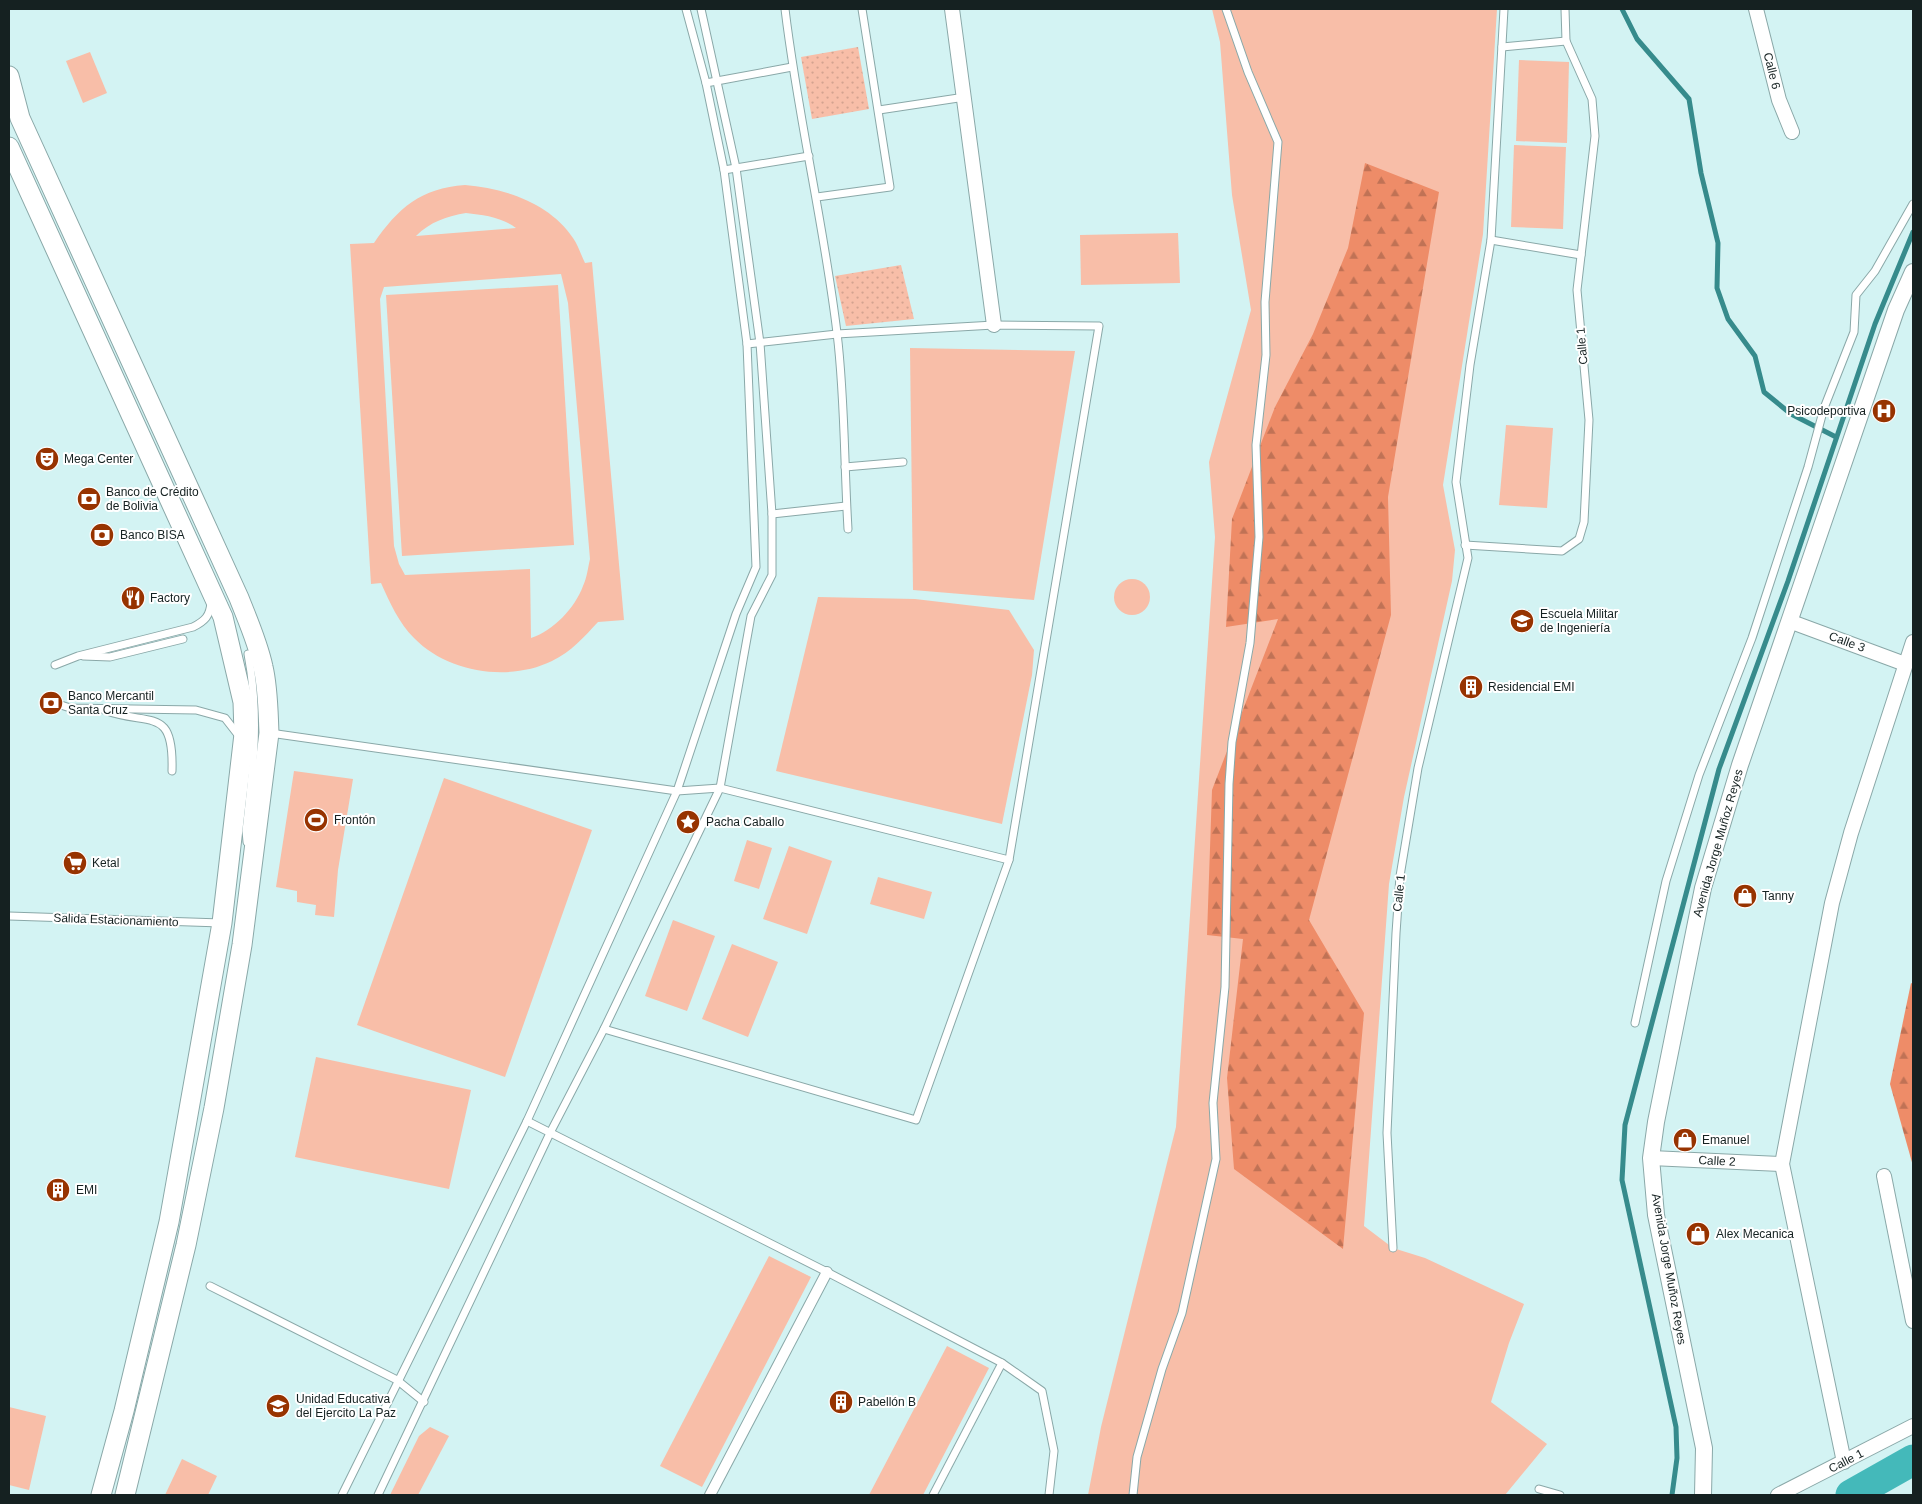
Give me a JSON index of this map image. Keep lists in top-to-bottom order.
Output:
{
  "streets": {
    "street": [
      "Calle 6",
      "Calle 1",
      "Calle 3",
      "Avenida Jorge Muñoz Reyes",
      "Calle 2"
    ],
    "lane": ["Salida Estacionamiento"]
  },
  "crossings": [
    ["Calle 3", "Avenida Jorge Muñoz Reyes"],
    ["Avenida Jorge Muñoz Reyes", "Calle 2"]
  ],
  "places": {
    "hospital": ["Psicodeportiva"],
    "theatre": ["Mega Center"],
    "bank": ["Banco de Crédito de Bolivia", "Banco BISA", "Banco Mercantil Santa Cruz"],
    "restaurant": ["Factory"],
    "school or university": ["Escuela Militar de Ingeniería", "Unidad Educativa del Ejercito La Paz"],
    "building": ["Residencial EMI", "EMI", "Pabellón B"],
    "sports": ["Frontón"],
    "place": ["Pacha Caballo"],
    "supermarket": ["Ketal"],
    "shop": ["Tanny", "Emanuel", "Alex Mecanica"]
  }
}
